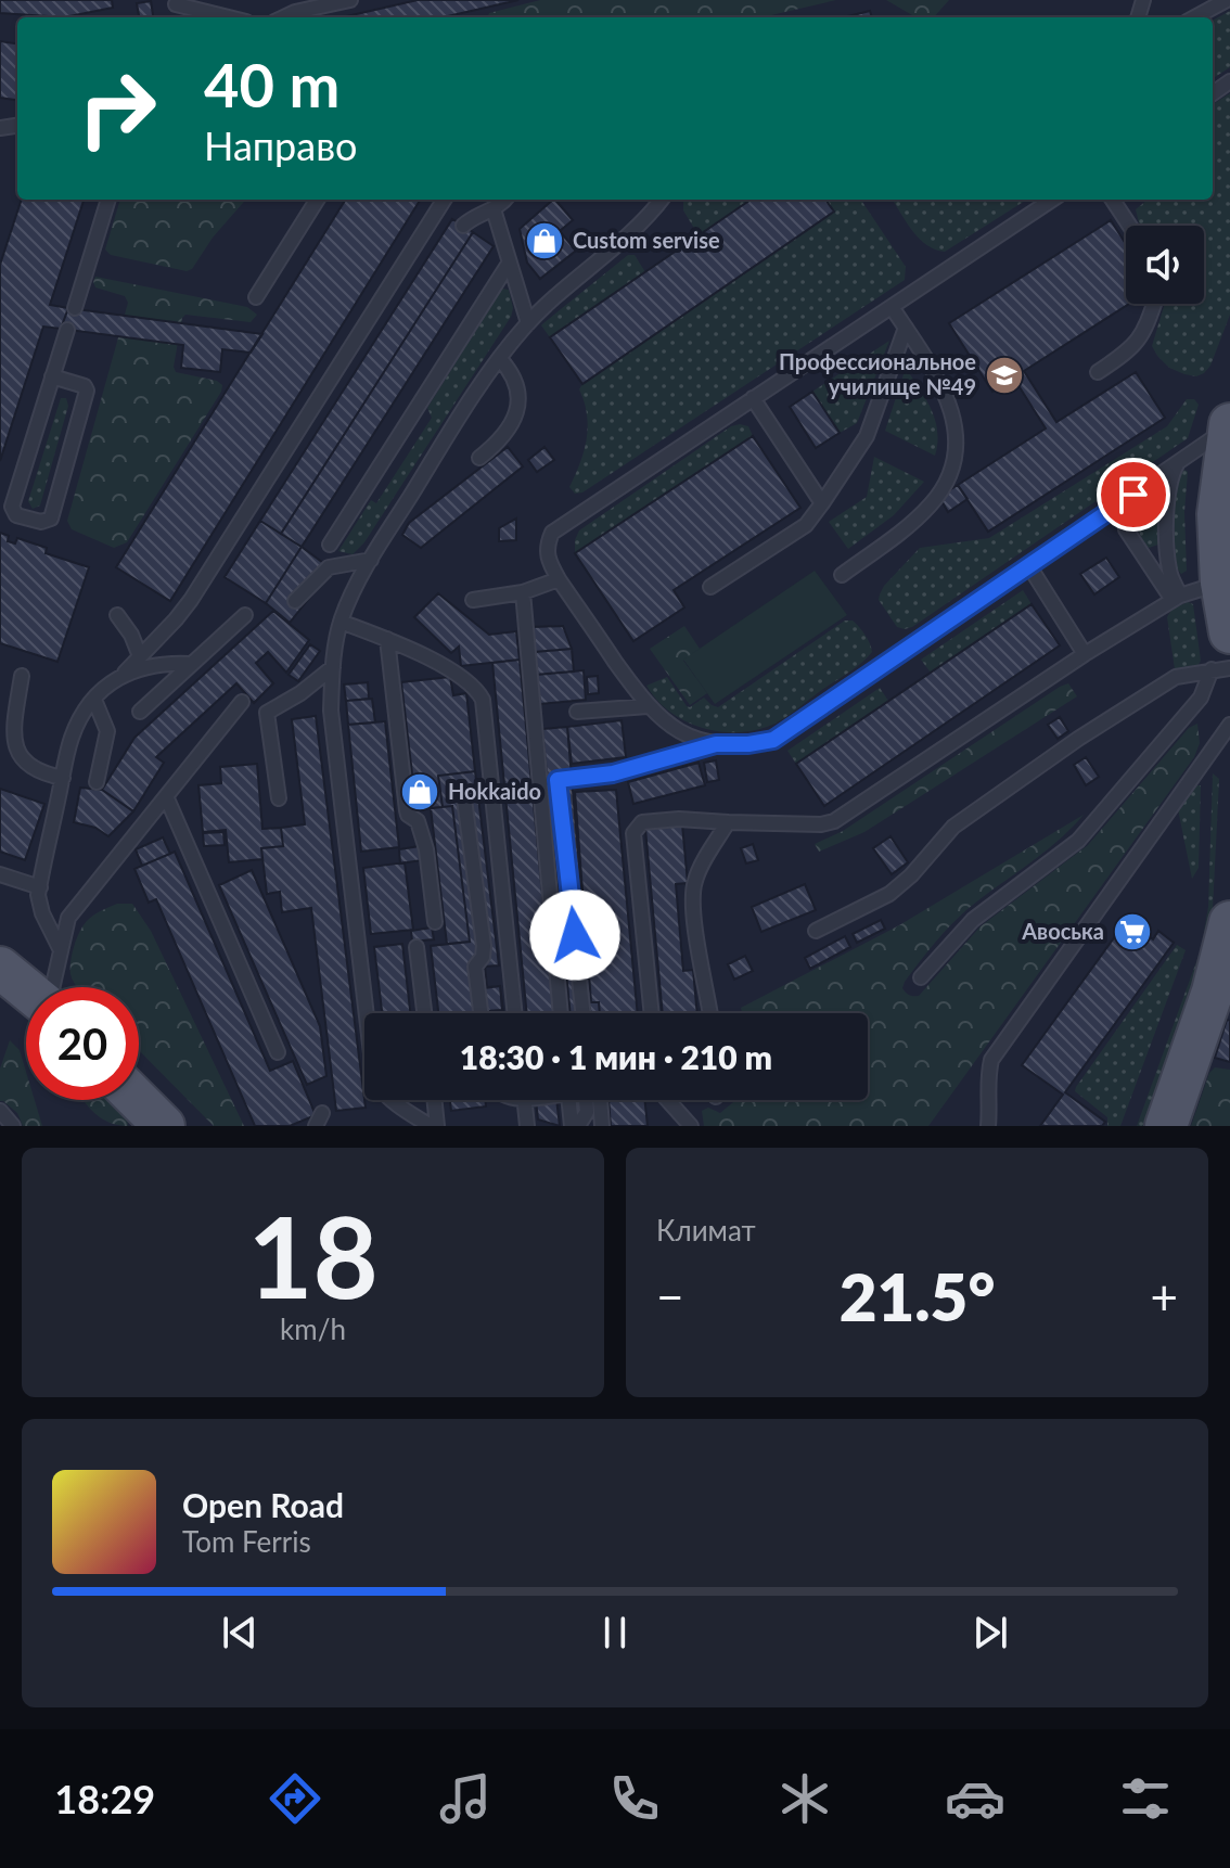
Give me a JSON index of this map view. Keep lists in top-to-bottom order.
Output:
{
  "places": {
    "shop": ["Custom servise", "Hokkaido"],
    "school or university": ["Профессиональное училище №49"],
    "supermarket": ["Авоська"]
  },
  "page": {
    "turn": ["40 m", "Направо"],
    "limit": "20",
    "trip": "18:30 · 1 мин · 210 m",
    "tile": [
      ["18", "km/h"],
      "Климат"
    ],
    "heat": ["−", "21.5°", "+"],
    "song": ["Open Road", "Tom Ferris"],
    "tabs": "18:29"
  }
}
